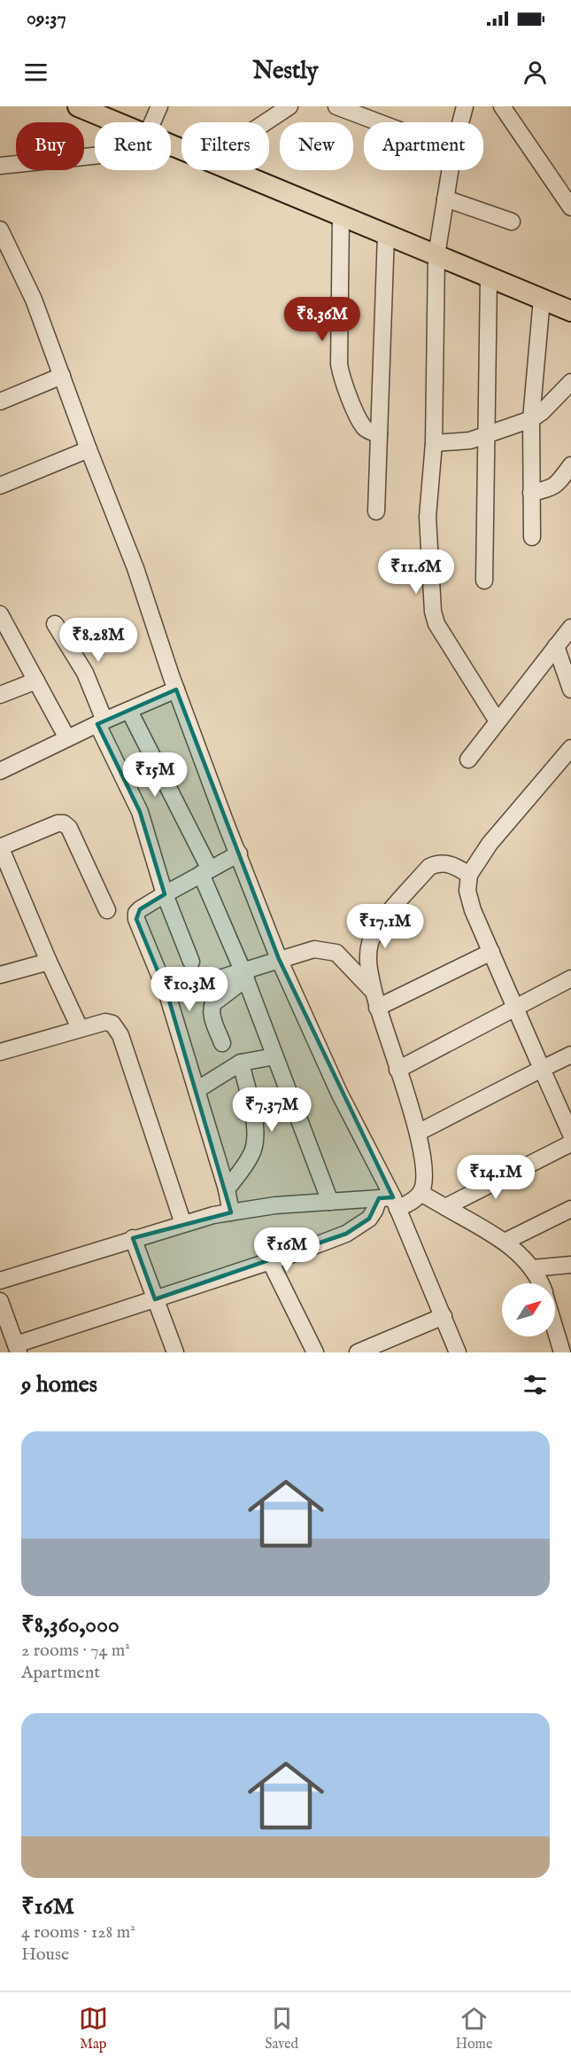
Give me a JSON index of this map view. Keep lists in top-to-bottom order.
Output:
{
  "north": "top right",
  "page": {
    "status": "09:37",
    "header": "Nestly",
    "chip": [
      "Buy",
      "Rent",
      "Filters",
      "New",
      "Apartment"
    ],
    "price": [
      "₹8.36M",
      "₹11.6M",
      "₹8.28M",
      "₹15M",
      "₹17.1M",
      "₹10.3M",
      "₹7.37M",
      "₹14.1M",
      "₹16M"
    ],
    "heading": "9 homes",
    "list": [
      {
        "name": "₹8,360,000",
        "note": "2 rooms · 74 m² · Apartment"
      },
      {
        "name": "₹16M",
        "note": "4 rooms · 128 m² · House"
      }
    ],
    "tabs": ["Map", "Saved", "Home"]
  }
}
